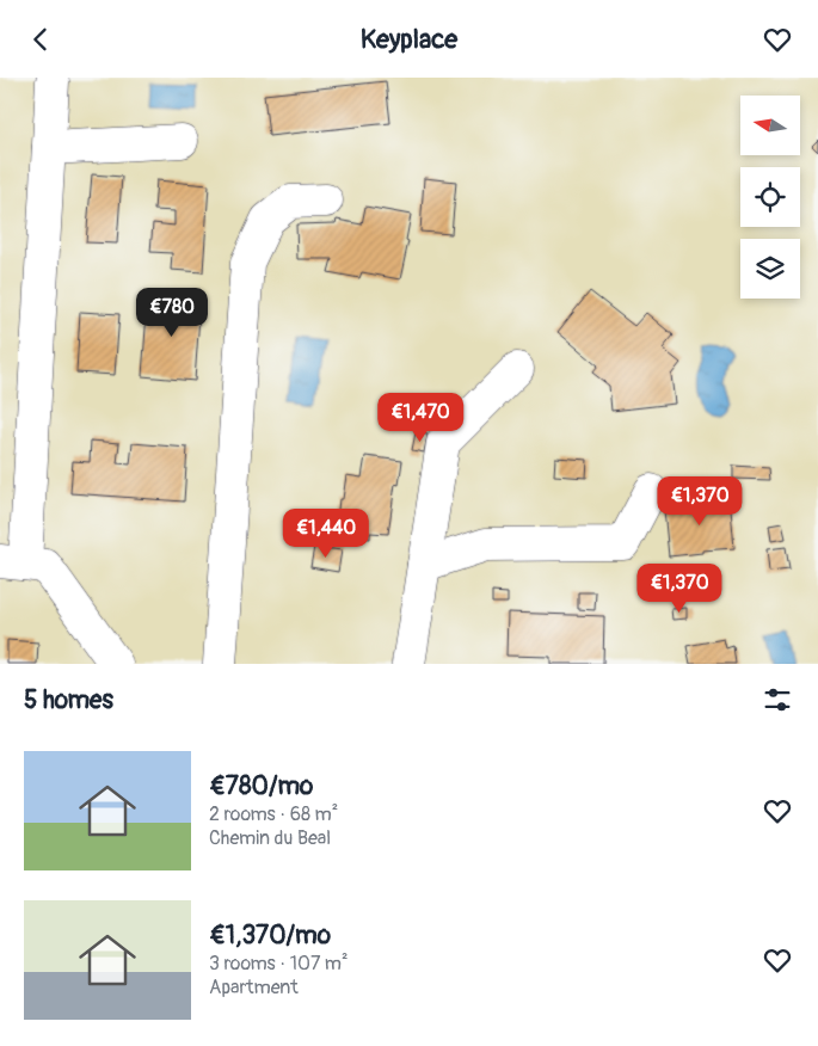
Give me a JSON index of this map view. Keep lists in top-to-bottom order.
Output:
{
  "north": "left",
  "page": {
    "header": "Keyplace",
    "price": [
      "€780",
      "€1,470",
      "€1,370",
      "€1,440",
      "€1,370"
    ],
    "heading": "5 homes",
    "list": [
      {
        "name": "€780/mo",
        "note": "2 rooms · 68 m² · Chemin du Beal"
      },
      {
        "name": "€1,370/mo",
        "note": "3 rooms · 107 m² · Apartment"
      }
    ]
  }
}
